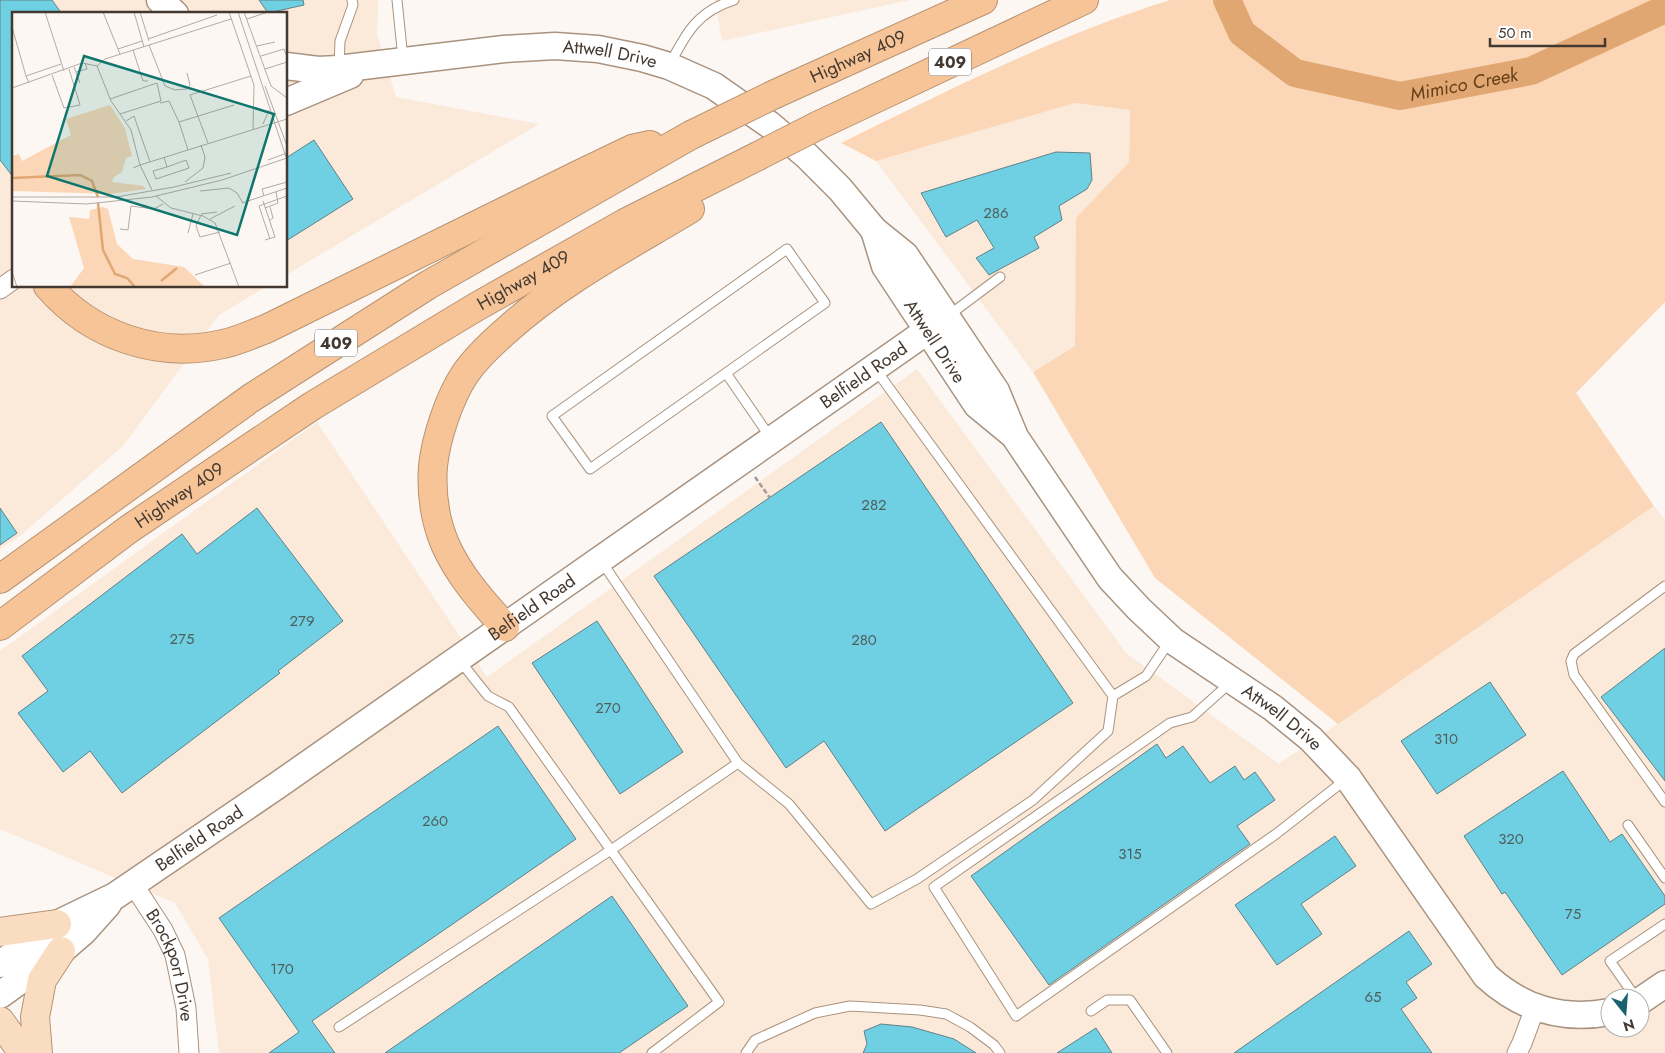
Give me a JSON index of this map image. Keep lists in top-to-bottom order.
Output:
{
  "streets": {
    "highway": ["Highway 409", "409"],
    "main road": ["Attwell Drive", "Belfield Road"],
    "street": ["Brockport Drive"]
  },
  "crossings": [
    ["Attwell Drive", "Belfield Road"],
    ["Belfield Road", "Brockport Drive"]
  ],
  "water": ["Mimico Creek"],
  "house_numbers": [
    "286",
    "282",
    "279",
    "275",
    "280",
    "270",
    "310",
    "260",
    "320",
    "315",
    "75",
    "170",
    "65"
  ],
  "scale_bar": "50 m",
  "north": "bottom"
}
